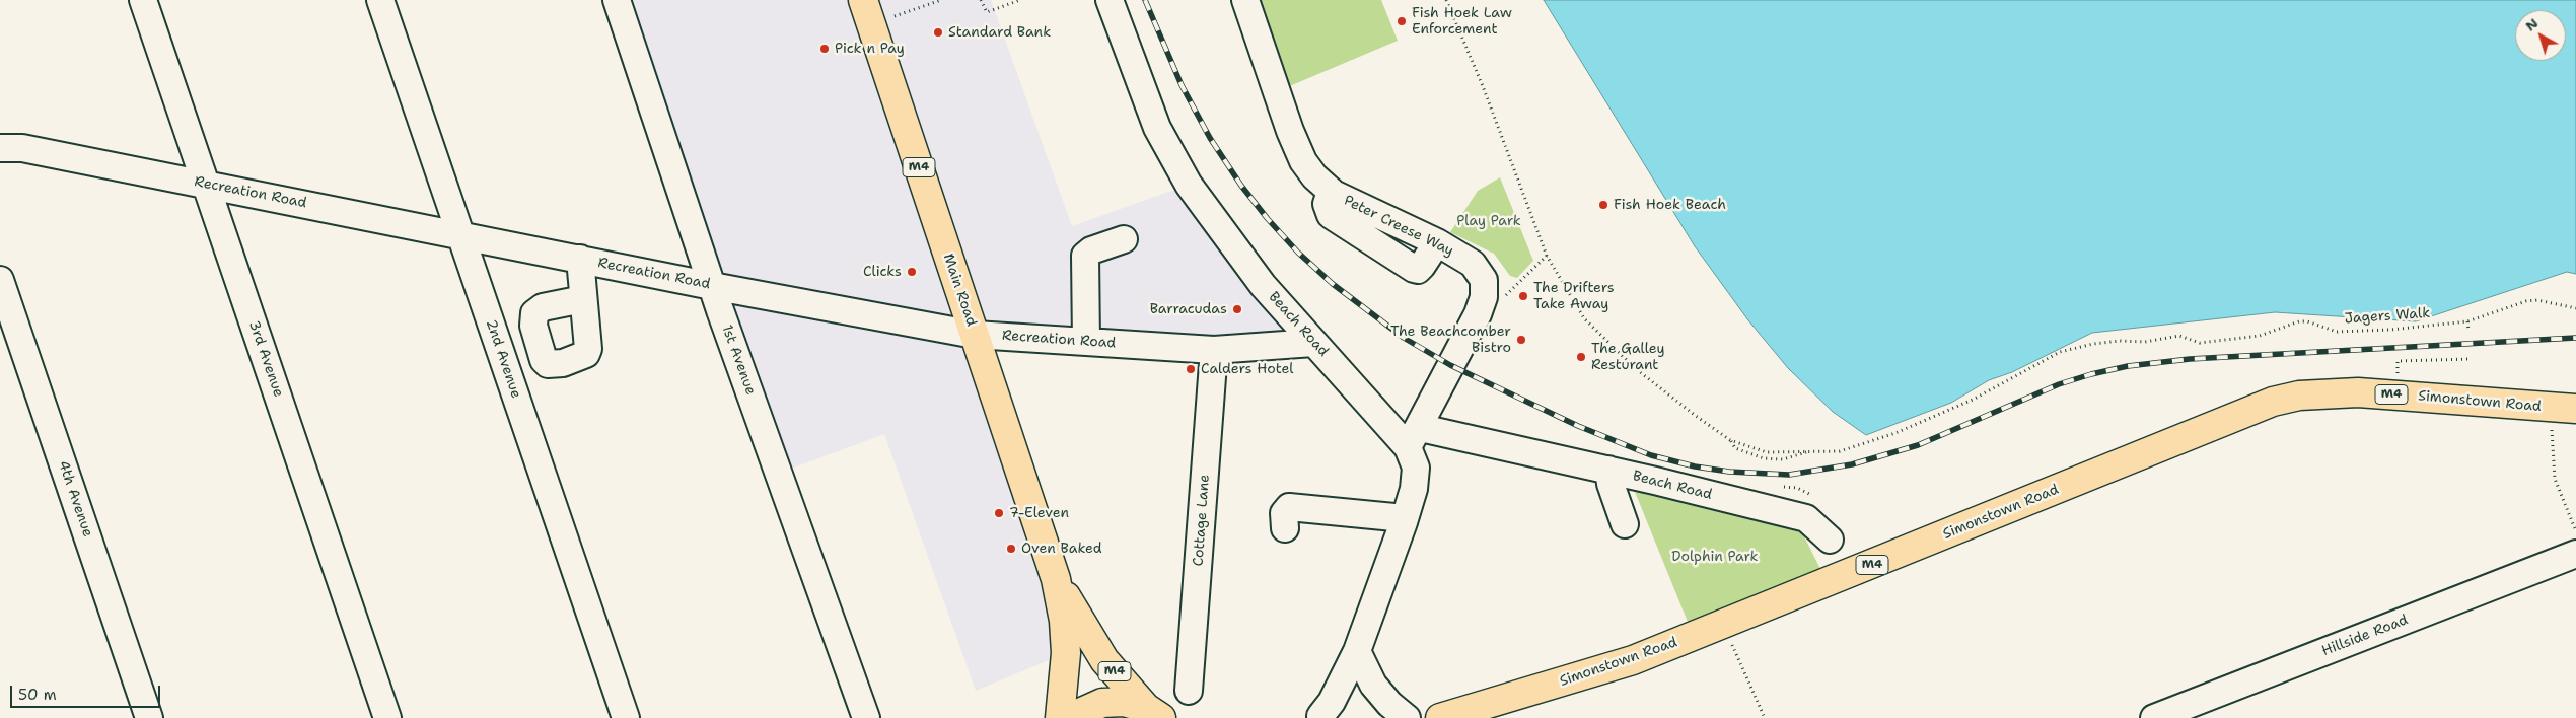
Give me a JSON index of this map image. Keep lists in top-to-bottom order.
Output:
{
  "streets": {
    "main road": ["M4", "Main Road", "Simonstown Road"],
    "street": [
      "Recreation Road",
      "Peter Creese Way",
      "Beach Road",
      "3rd Avenue",
      "2nd Avenue",
      "1st Avenue",
      "4th Avenue",
      "Cottage Lane",
      "Hillside Road"
    ],
    "path": ["Jagers Walk"]
  },
  "crossings": [
    ["Recreation Road", "Main Road"],
    ["Recreation Road", "Beach Road"],
    ["Recreation Road", "3rd Avenue"],
    ["Recreation Road", "2nd Avenue"],
    ["Recreation Road", "1st Avenue"],
    ["Recreation Road", "Cottage Lane"],
    ["Peter Creese Way", "Beach Road"]
  ],
  "parks": ["Play Park", "Dolphin Park"],
  "places": [
    "Fish Hoek Law Enforcement",
    "Standard Bank",
    "Pick n Pay",
    "Fish Hoek Beach",
    "Clicks",
    "The Drifters Take Away",
    "Barracudas",
    "The Beachcomber Bistro",
    "The Galley Resturant",
    "Calders Hotel",
    "7-Eleven",
    "Oven Baked"
  ],
  "scale_bar": "50 m",
  "north": "top left"
}
